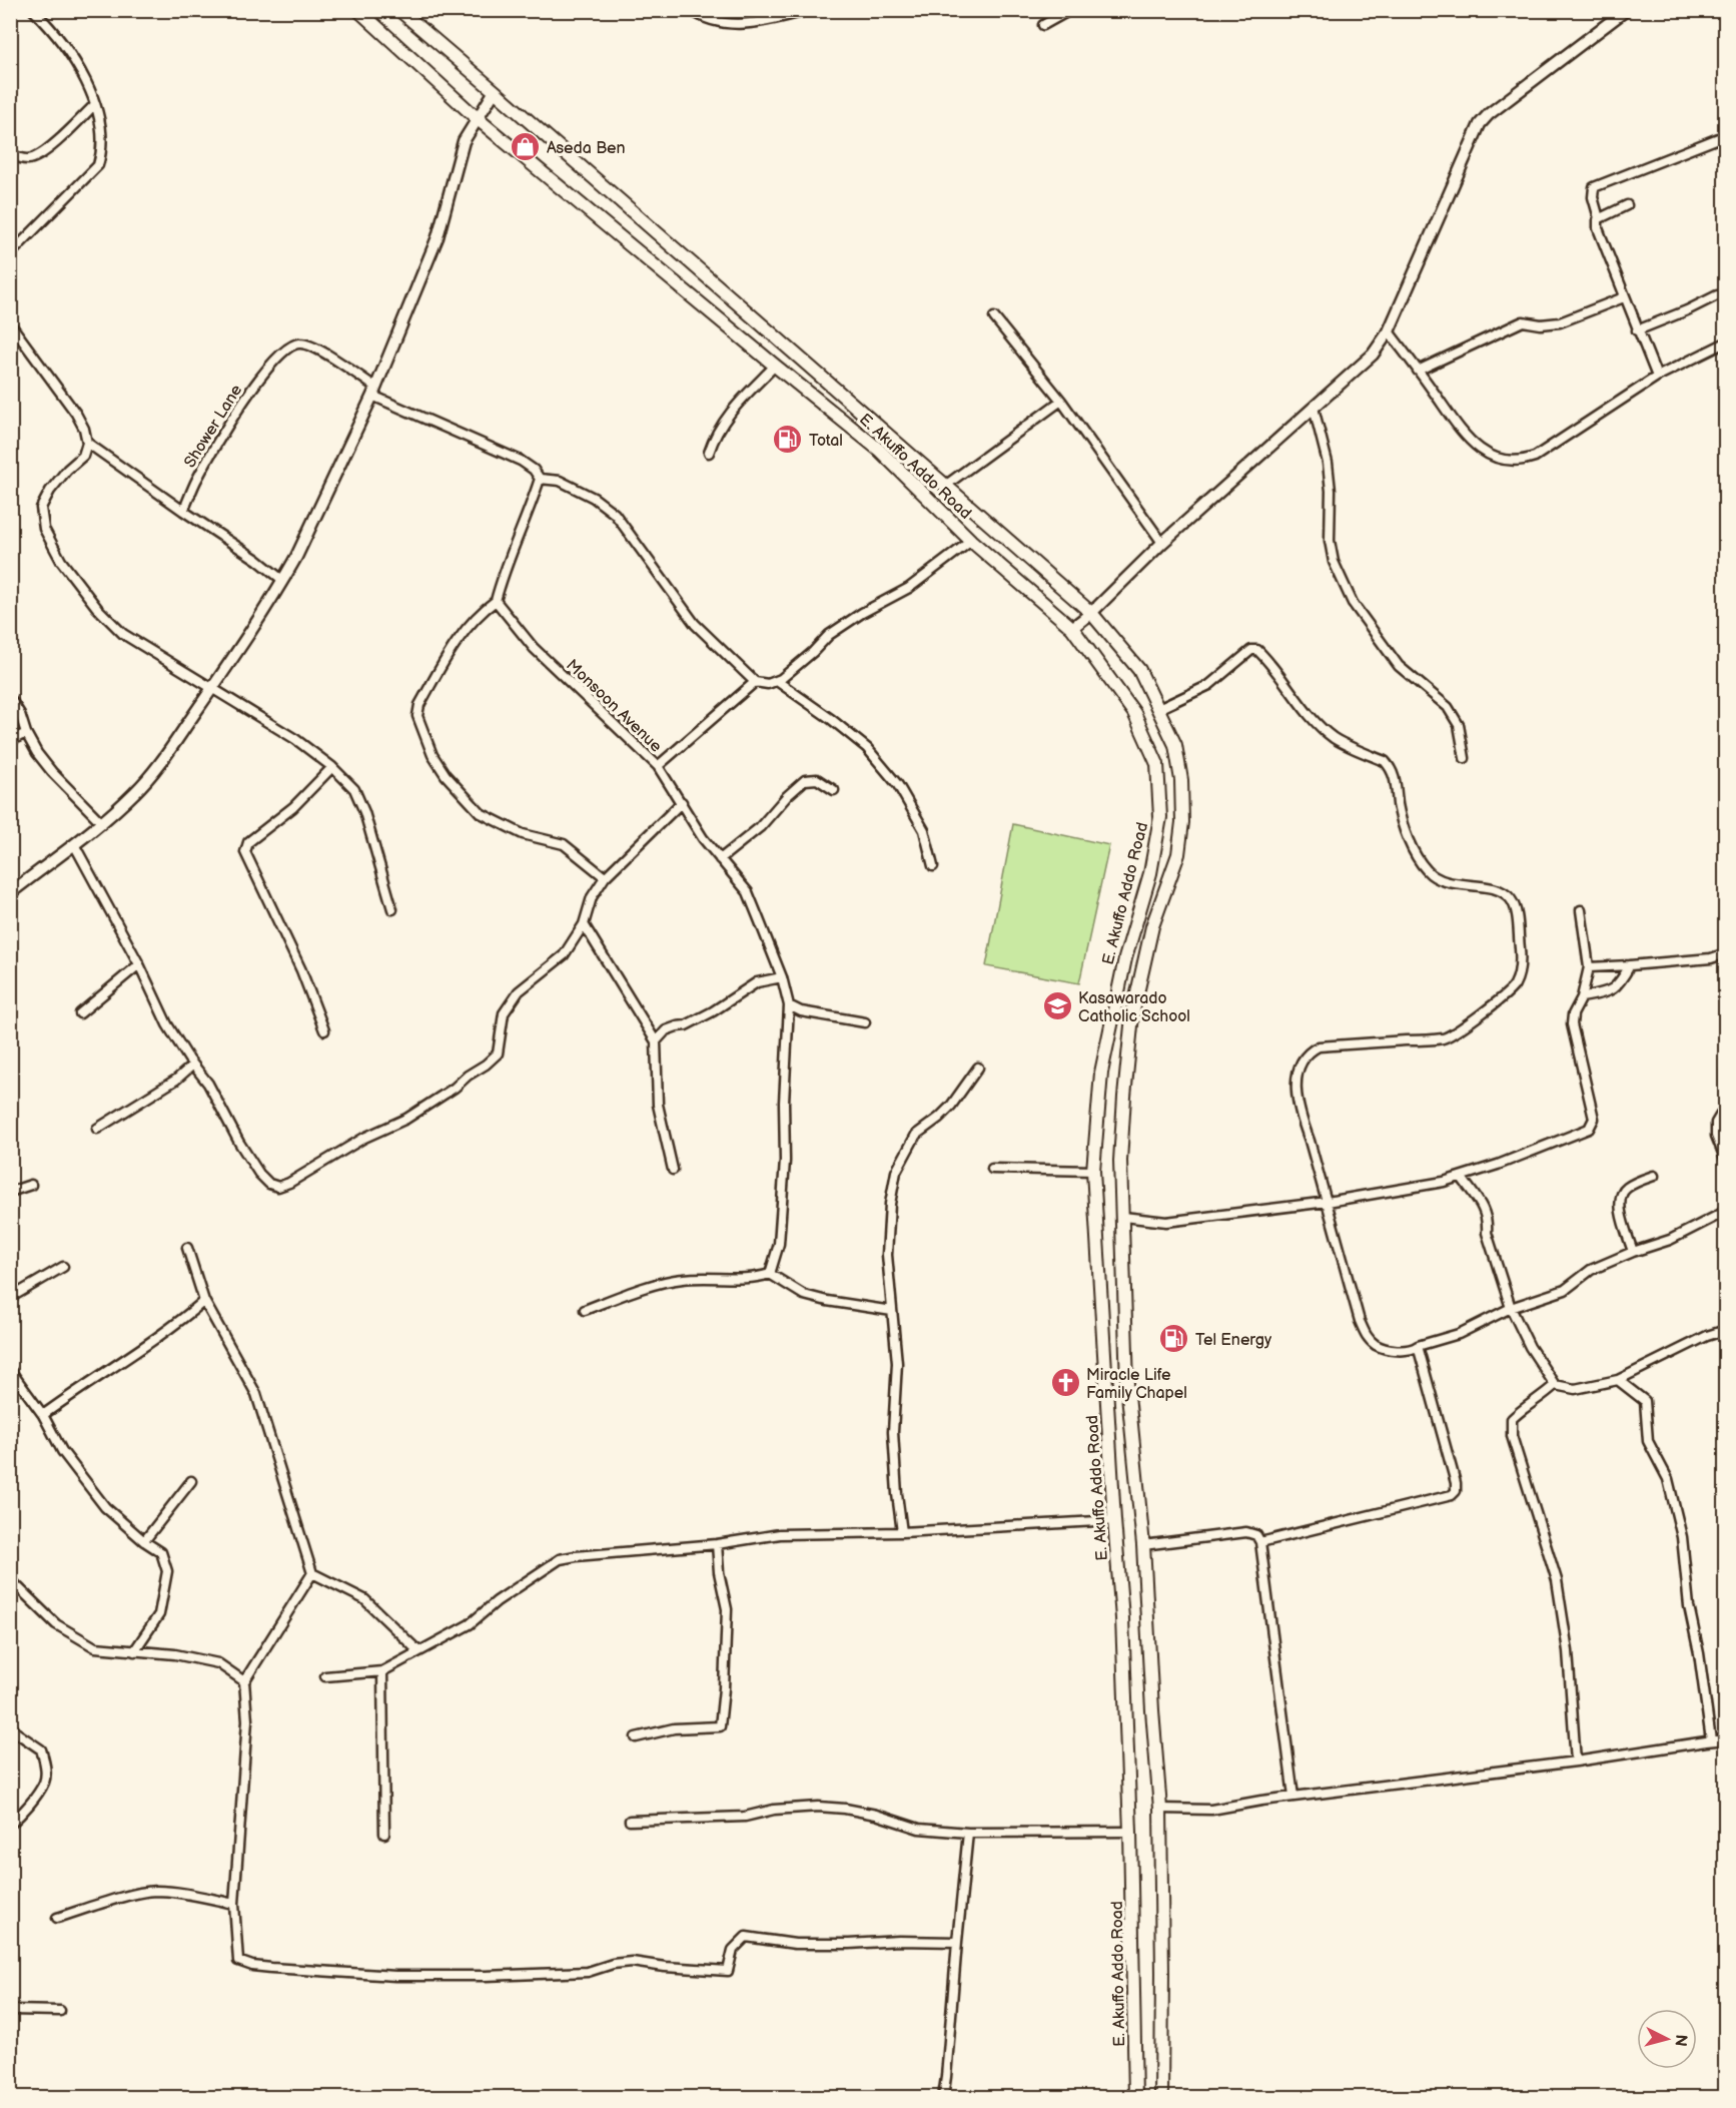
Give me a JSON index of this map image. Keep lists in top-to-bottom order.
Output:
{
  "streets": {
    "main road": ["E. Akuffo Addo Road"],
    "street": ["Shower Lane", "Monsoon Avenue"]
  },
  "places": {
    "shop": ["Aseda Ben"],
    "fuel station": ["Total", "Tel Energy"],
    "school or university": ["Kasawarado Catholic School"],
    "church": ["Miracle Life Family Chapel"]
  },
  "north": "right"
}
